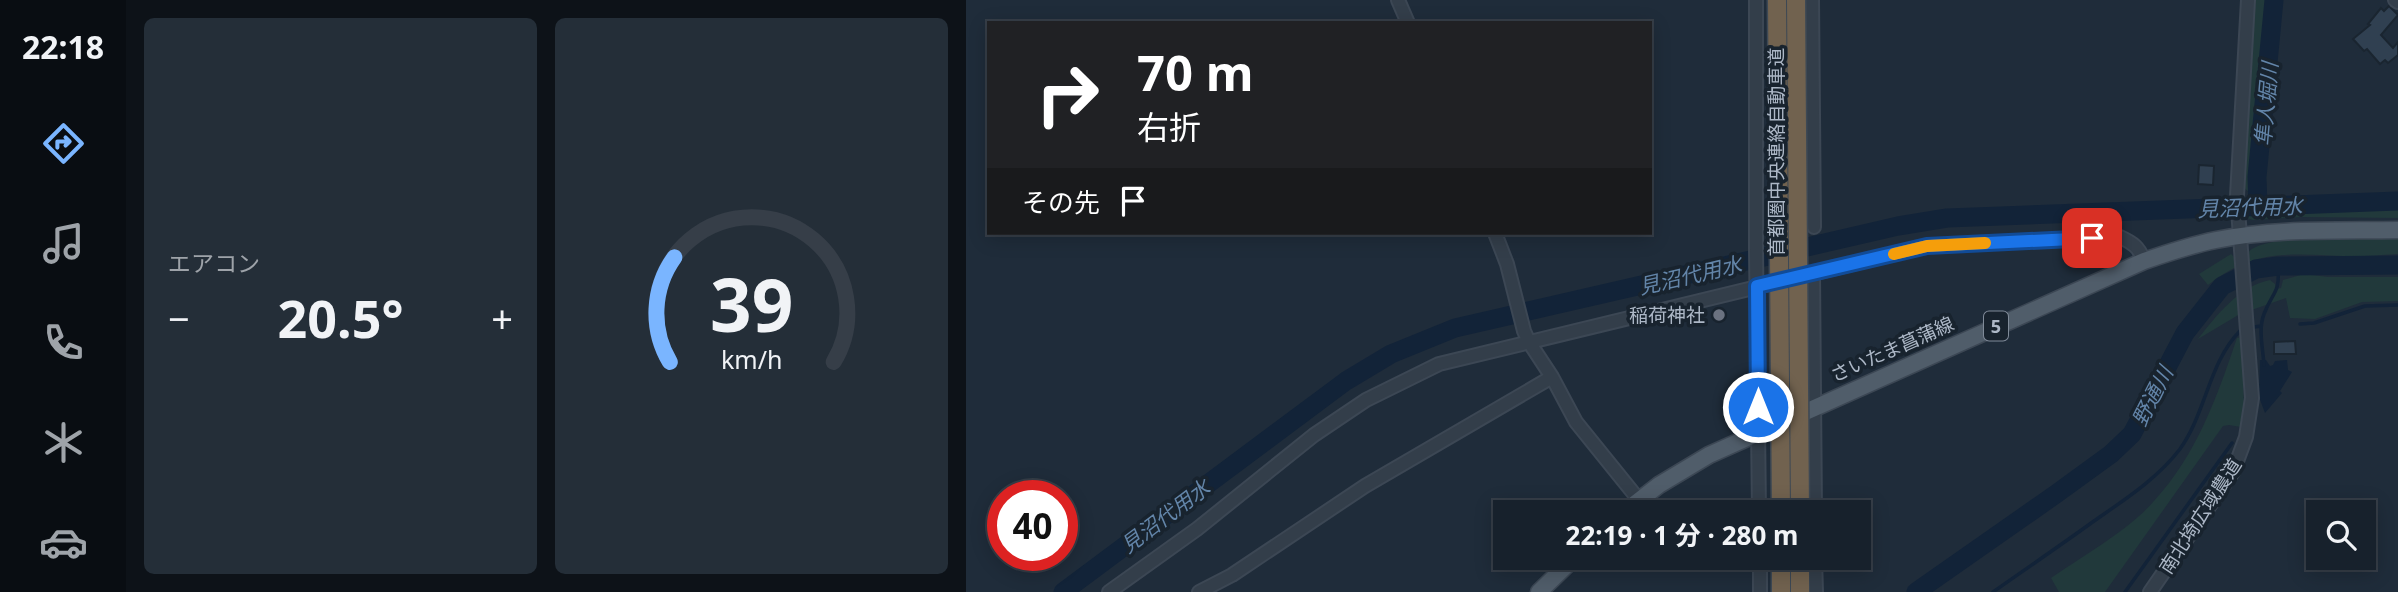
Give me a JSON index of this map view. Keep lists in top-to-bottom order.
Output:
{
  "streets": {
    "highway": ["首都圏中央連絡自動車道"],
    "main road": ["5", "さいたま菖蒲線"],
    "street": ["南北埼広域農道"]
  },
  "crossings": [
    ["さいたま菖蒲線", "南北埼広域農道"]
  ],
  "water": ["隼人堀川", "見沼代用水", "野通川"],
  "places": ["稲荷神社"],
  "page": {
    "tabs": "22:18",
    "tile": "エアコン",
    "turn": ["70 m", "右折"],
    "then": "その先",
    "heat": ["−", "20.5°", "+"],
    "limit": "40",
    "trip": "22:19 · 1 分 · 280 m",
    "gauge": ["39", "km/h"]
  }
}
